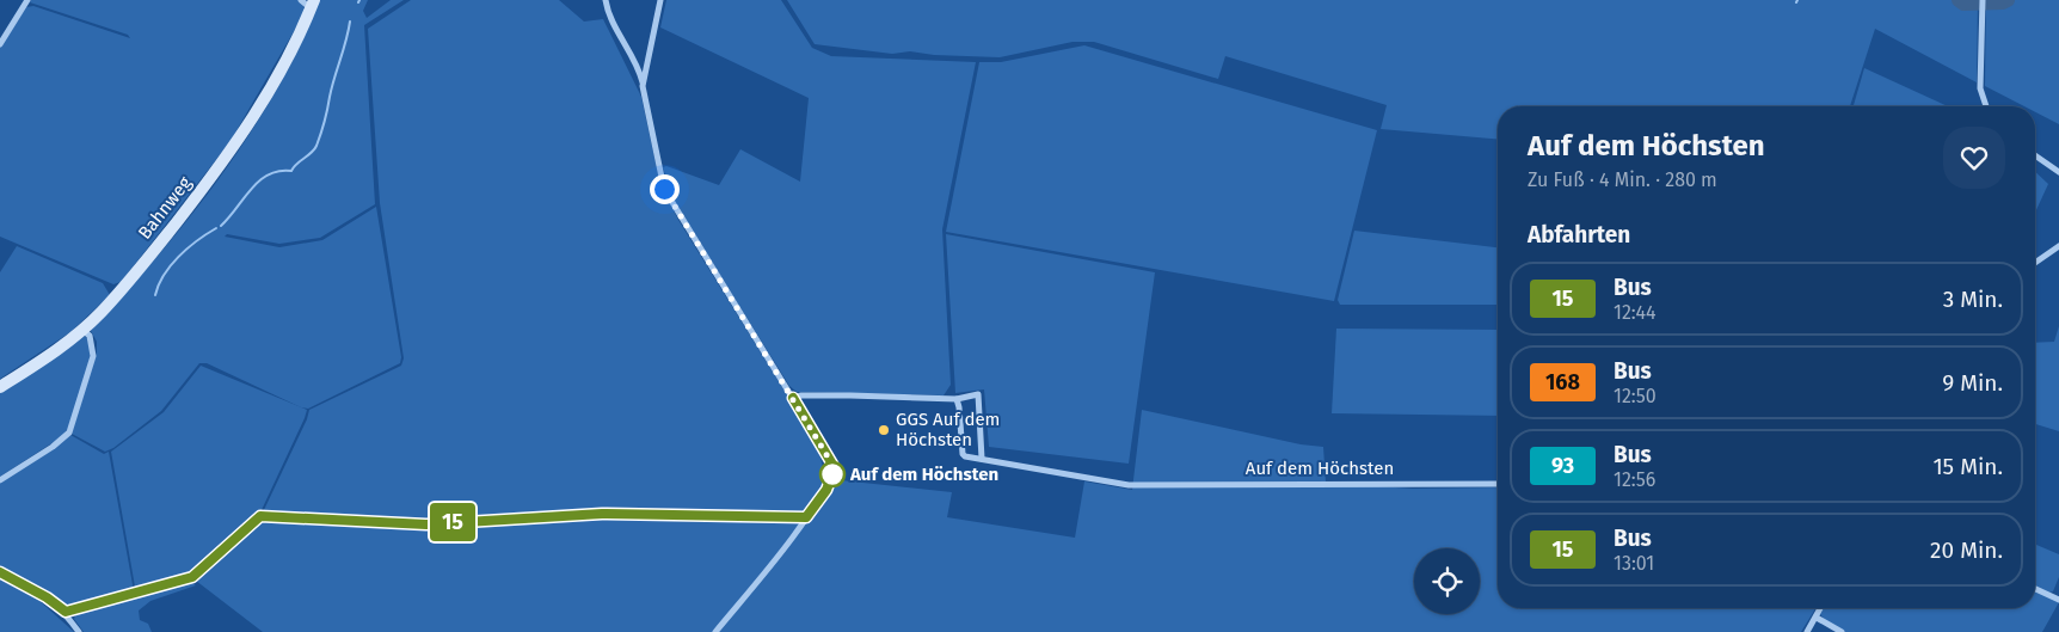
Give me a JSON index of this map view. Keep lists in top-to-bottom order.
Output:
{
  "streets": {
    "main road": ["Bahnweg"],
    "street": ["Auf dem Höchsten"]
  },
  "places": ["GGS Auf dem Höchsten", "Auf dem Höchsten"],
  "lines": ["bus line 15"],
  "page": {
    "on_map": "15",
    "heading": [
      ["Auf dem Höchsten", "Zu Fuß · 4 Min. · 280 m"],
      "Abfahrten"
    ],
    "list": [
      {
        "mark": "15",
        "name": "Bus",
        "note": "12:44",
        "value": "3 Min."
      },
      {
        "mark": "168",
        "name": "Bus",
        "note": "12:50",
        "value": "9 Min."
      },
      {
        "mark": "93",
        "name": "Bus",
        "note": "12:56",
        "value": "15 Min."
      },
      {
        "mark": "15",
        "name": "Bus",
        "note": "13:01",
        "value": "20 Min."
      }
    ]
  }
}
